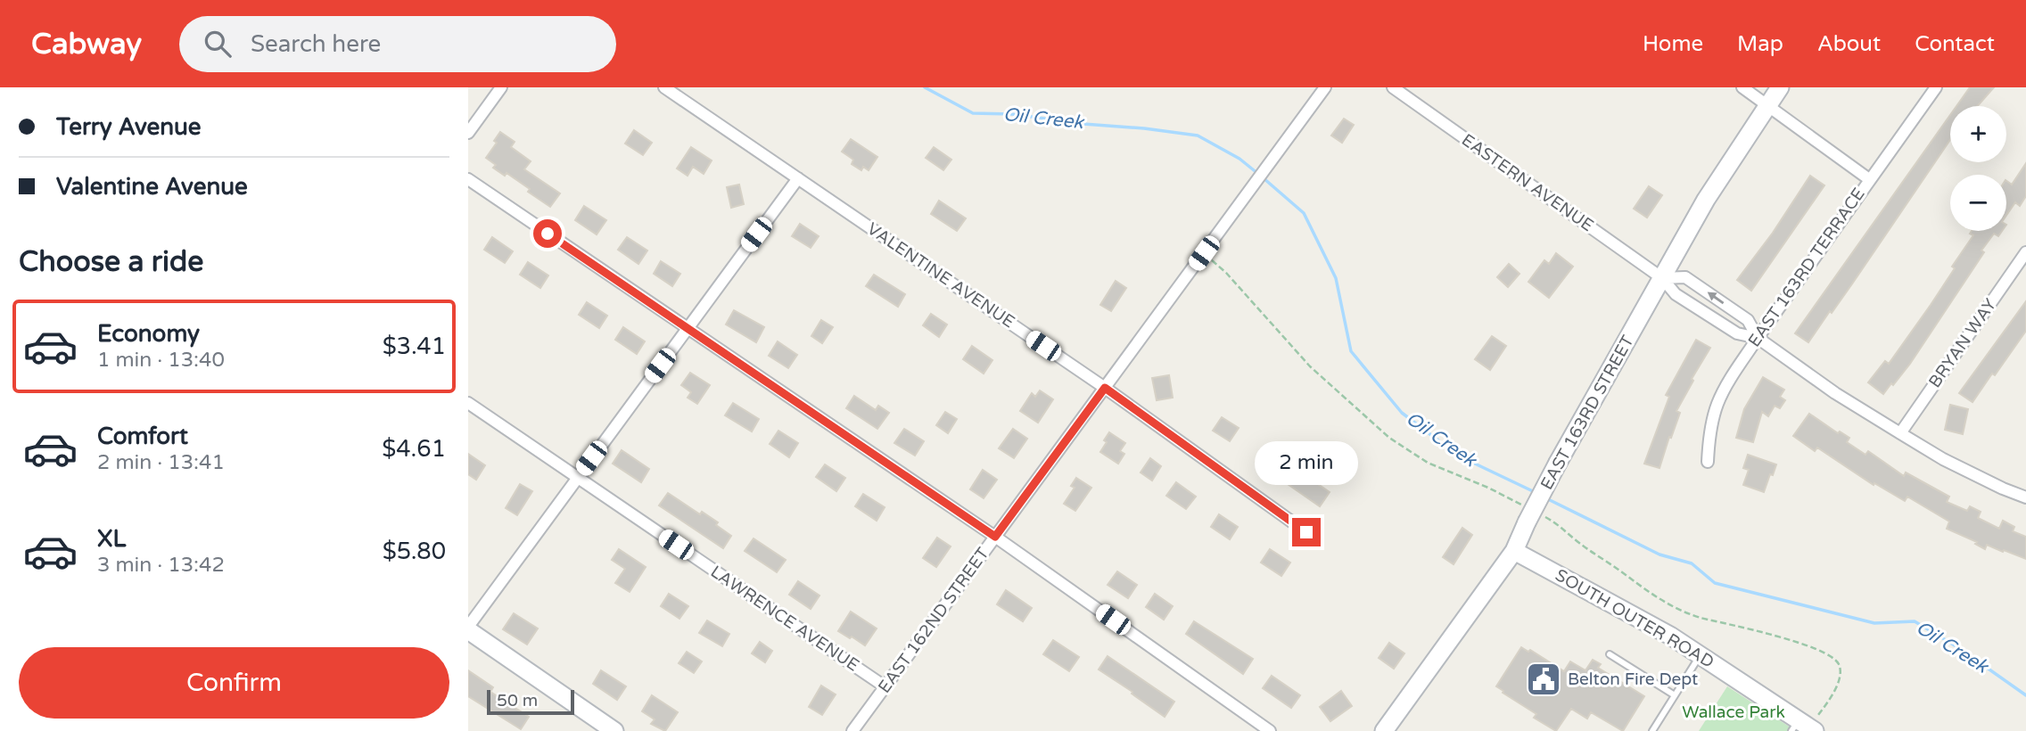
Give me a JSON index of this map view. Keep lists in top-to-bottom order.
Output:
{
  "streets": {
    "street": [
      "EASTERN AVENUE",
      "EAST 163RD TERRACE",
      "VALENTINE AVENUE",
      "BRYAN WAY",
      "EAST 163RD STREET",
      "LAWRENCE AVENUE",
      "SOUTH OUTER ROAD",
      "EAST 162ND STREET"
    ]
  },
  "crossings": [
    ["EASTERN AVENUE", "EAST 163RD TERRACE"],
    ["EASTERN AVENUE", "BRYAN WAY"],
    ["EASTERN AVENUE", "EAST 163RD STREET"],
    ["VALENTINE AVENUE", "EAST 162ND STREET"],
    ["EAST 163RD STREET", "SOUTH OUTER ROAD"],
    ["LAWRENCE AVENUE", "EAST 162ND STREET"]
  ],
  "water": ["Oil Creek"],
  "parks": ["Wallace Park"],
  "places": {
    "public building": ["Belton Fire Dept"]
  },
  "scale_bar": "50 m",
  "page": {
    "header": "Cabway",
    "search": "Search here",
    "nav": [
      "Home",
      "Map",
      "About",
      "Contact"
    ],
    "banner": ["Terry Avenue", "Valentine Avenue"],
    "map_buttons": ["+", "−"],
    "heading": "Choose a ride",
    "list": [
      {
        "name": "Economy",
        "note": "1 min · 13:40",
        "value": "$3.41"
      },
      {
        "name": "Comfort",
        "note": "2 min · 13:41",
        "value": "$4.61"
      },
      {
        "name": "XL",
        "note": "3 min · 13:42",
        "value": "$5.80"
      }
    ],
    "bubble": "2 min",
    "buttons": "Confirm",
    "scale": "50 m"
  }
}
